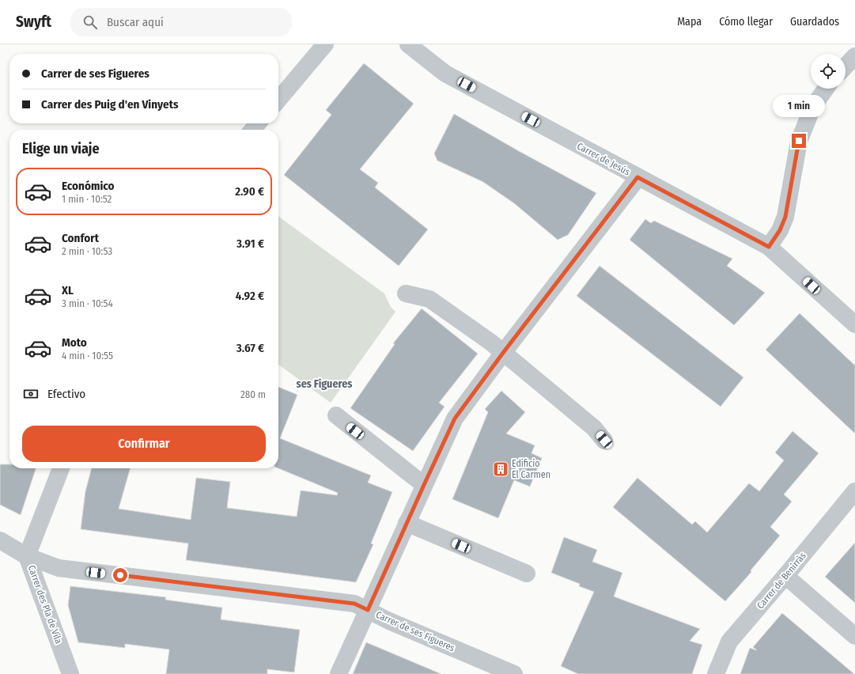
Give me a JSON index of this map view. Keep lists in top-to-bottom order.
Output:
{
  "streets": {
    "street": [
      "Carrer de Jesús",
      "Carrer de Benirràs",
      "Carrer des Pla de Vila",
      "Carrer de ses Figueres"
    ]
  },
  "crossings": [
    ["Carrer des Pla de Vila", "Carrer de ses Figueres"]
  ],
  "districts": ["ses Figueres"],
  "places": {
    "building": ["Edificio El Carmen"]
  },
  "page": {
    "header": "Swyft",
    "search": "Buscar aquí",
    "nav": ["Mapa", "Cómo llegar", "Guardados"],
    "banner": ["Carrer de ses Figueres", "Carrer des Puig d'en Vinyets"],
    "bubble": "1 min",
    "heading": "Elige un viaje",
    "list": [
      {
        "name": "Económico",
        "note": "1 min · 10:52",
        "value": "2.90 €"
      },
      {
        "name": "Confort",
        "note": "2 min · 10:53",
        "value": "3.91 €"
      },
      {
        "name": "XL",
        "note": "3 min · 10:54",
        "value": "4.92 €"
      },
      {
        "name": "Moto",
        "note": "4 min · 10:55",
        "value": "3.67 €"
      }
    ],
    "pay": ["Efectivo", "280 m"],
    "buttons": "Confirmar"
  }
}
